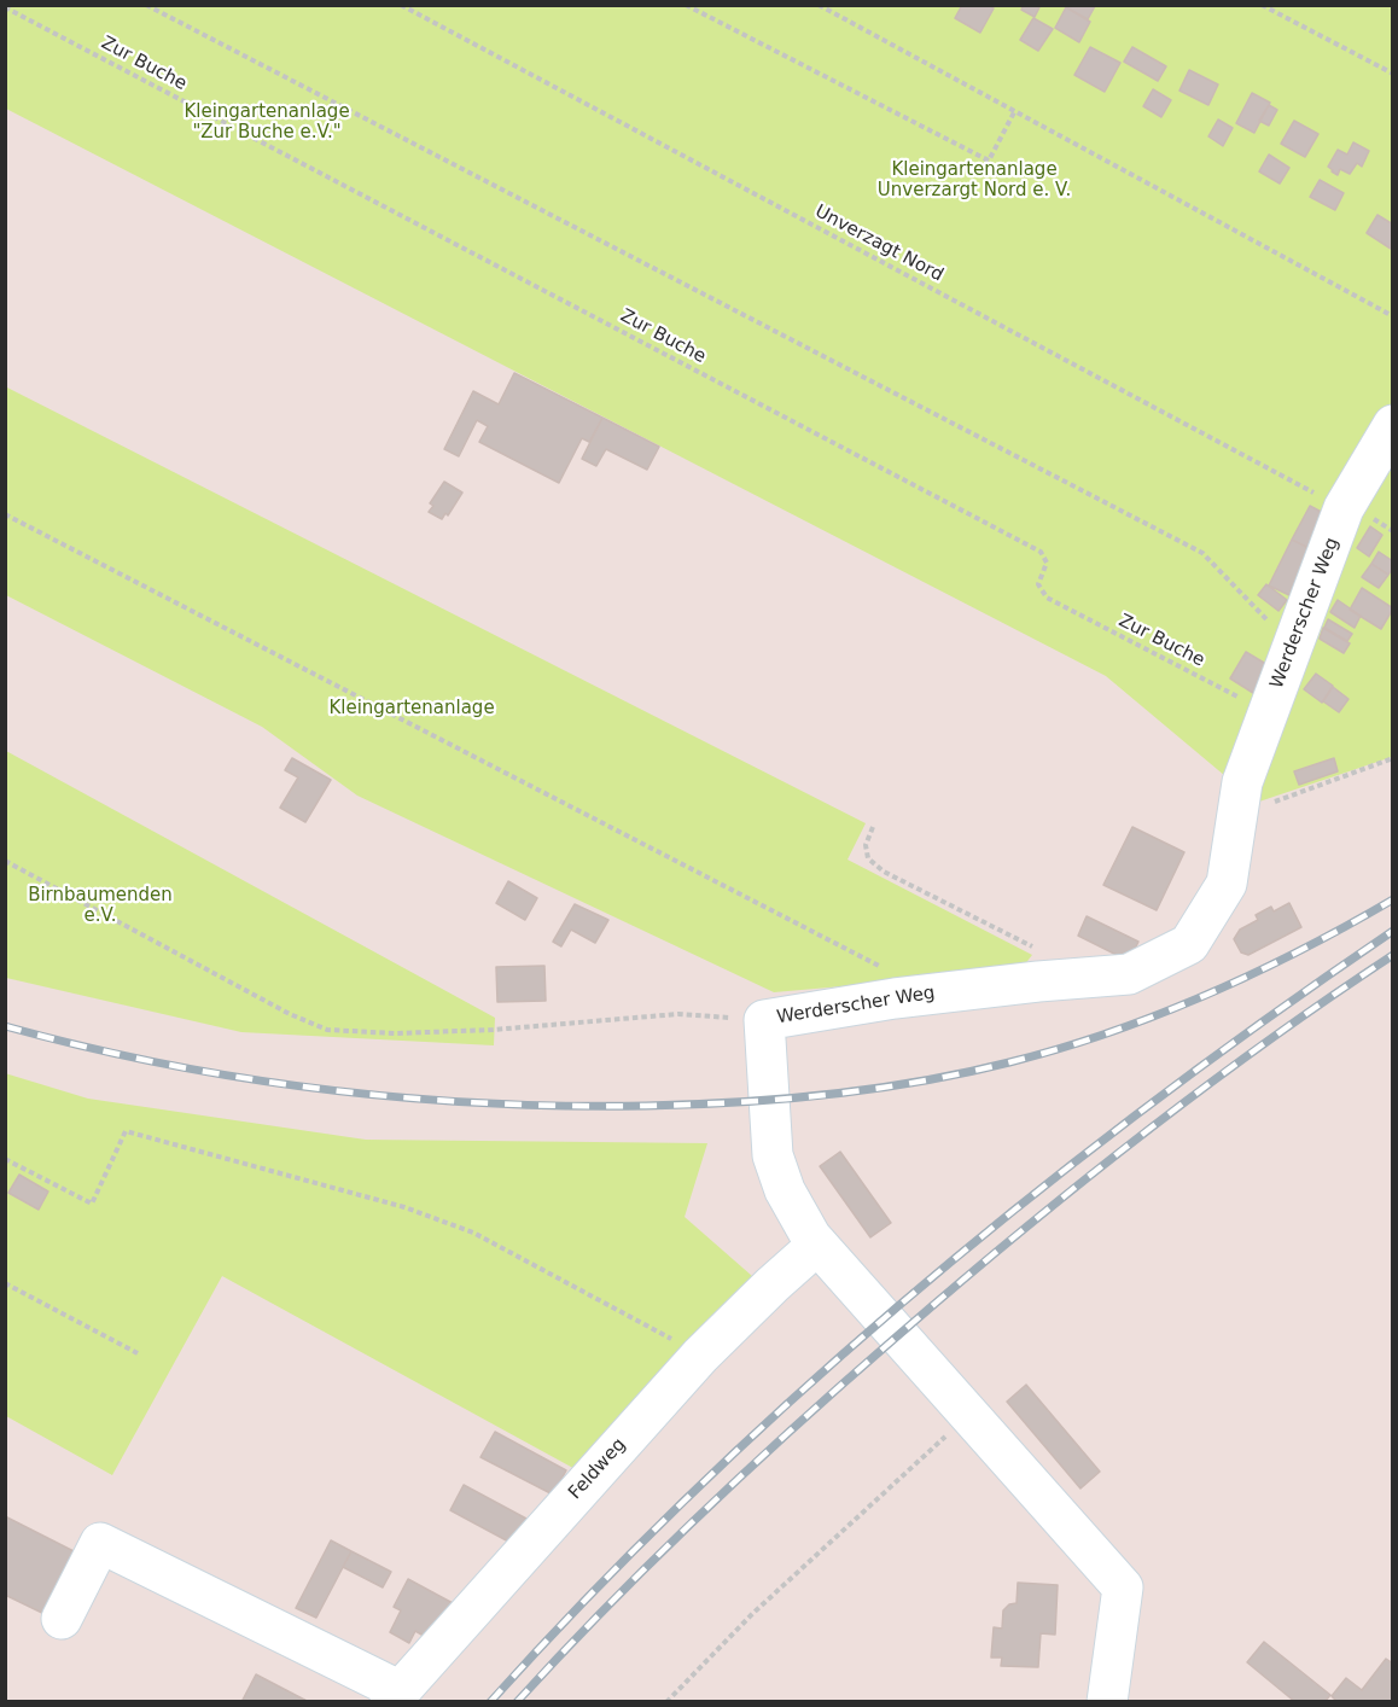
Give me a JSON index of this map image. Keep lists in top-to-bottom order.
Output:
{
  "streets": {
    "street": ["Werderscher Weg", "Feldweg"],
    "path": ["Zur Buche", "Unverzagt Nord"]
  },
  "crossings": [
    ["Zur Buche", "Werderscher Weg"],
    ["Unverzagt Nord", "Werderscher Weg"],
    ["Werderscher Weg", "Feldweg"]
  ],
  "parks": [
    "Kleingartenanlage \"Zur Buche e.V.\"",
    "Kleingartenanlage Unverzargt Nord e. V.",
    "Kleingartenanlage",
    "Birnbaumenden e.V."
  ]
}
